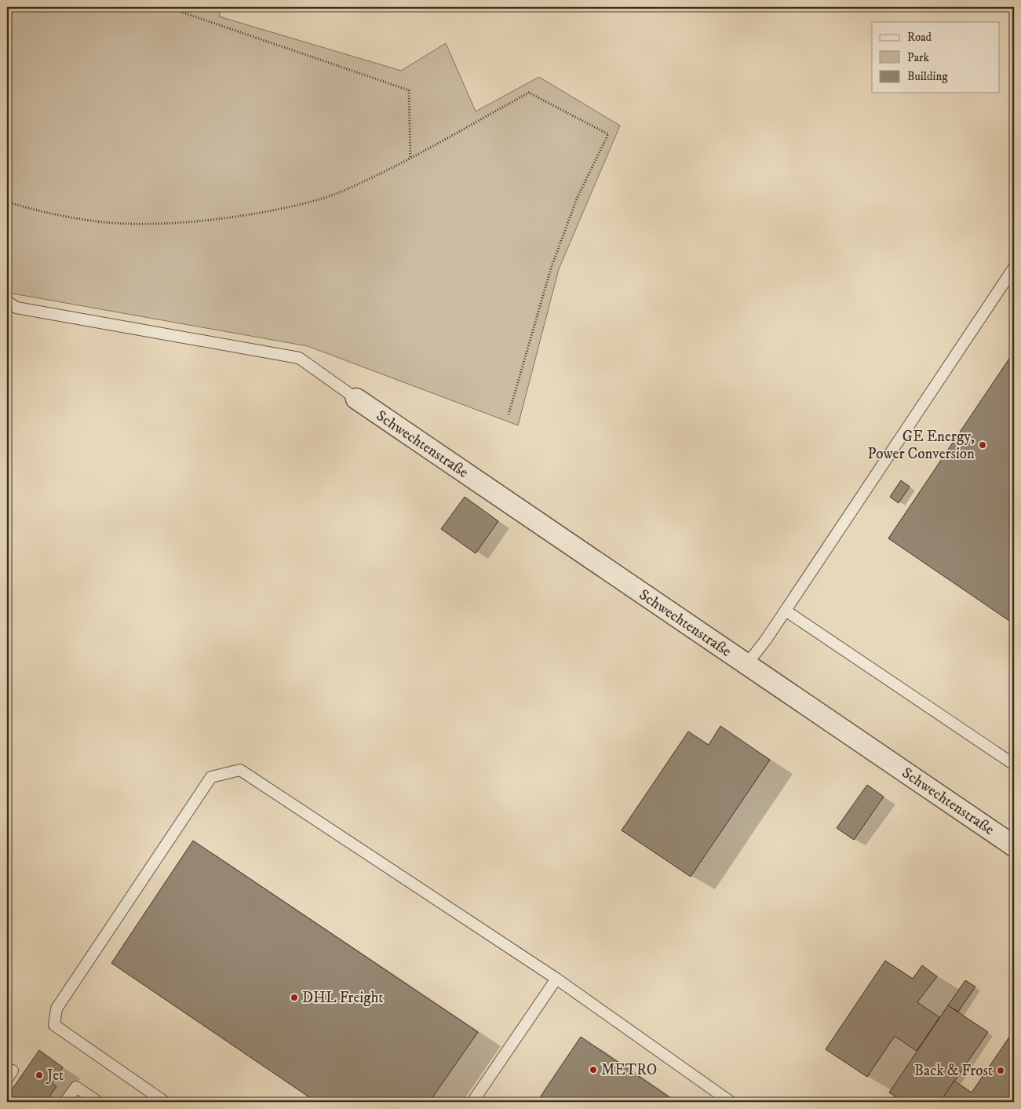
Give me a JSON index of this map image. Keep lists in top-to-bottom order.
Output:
{
  "streets": {
    "street": ["Schwechtenstraße"]
  },
  "places": [
    "GE Energy, Power Conversion",
    "DHL Freight",
    "METRO",
    "Back & Frost",
    "Jet"
  ],
  "legend": ["Road", "Park", "Building"]
}
